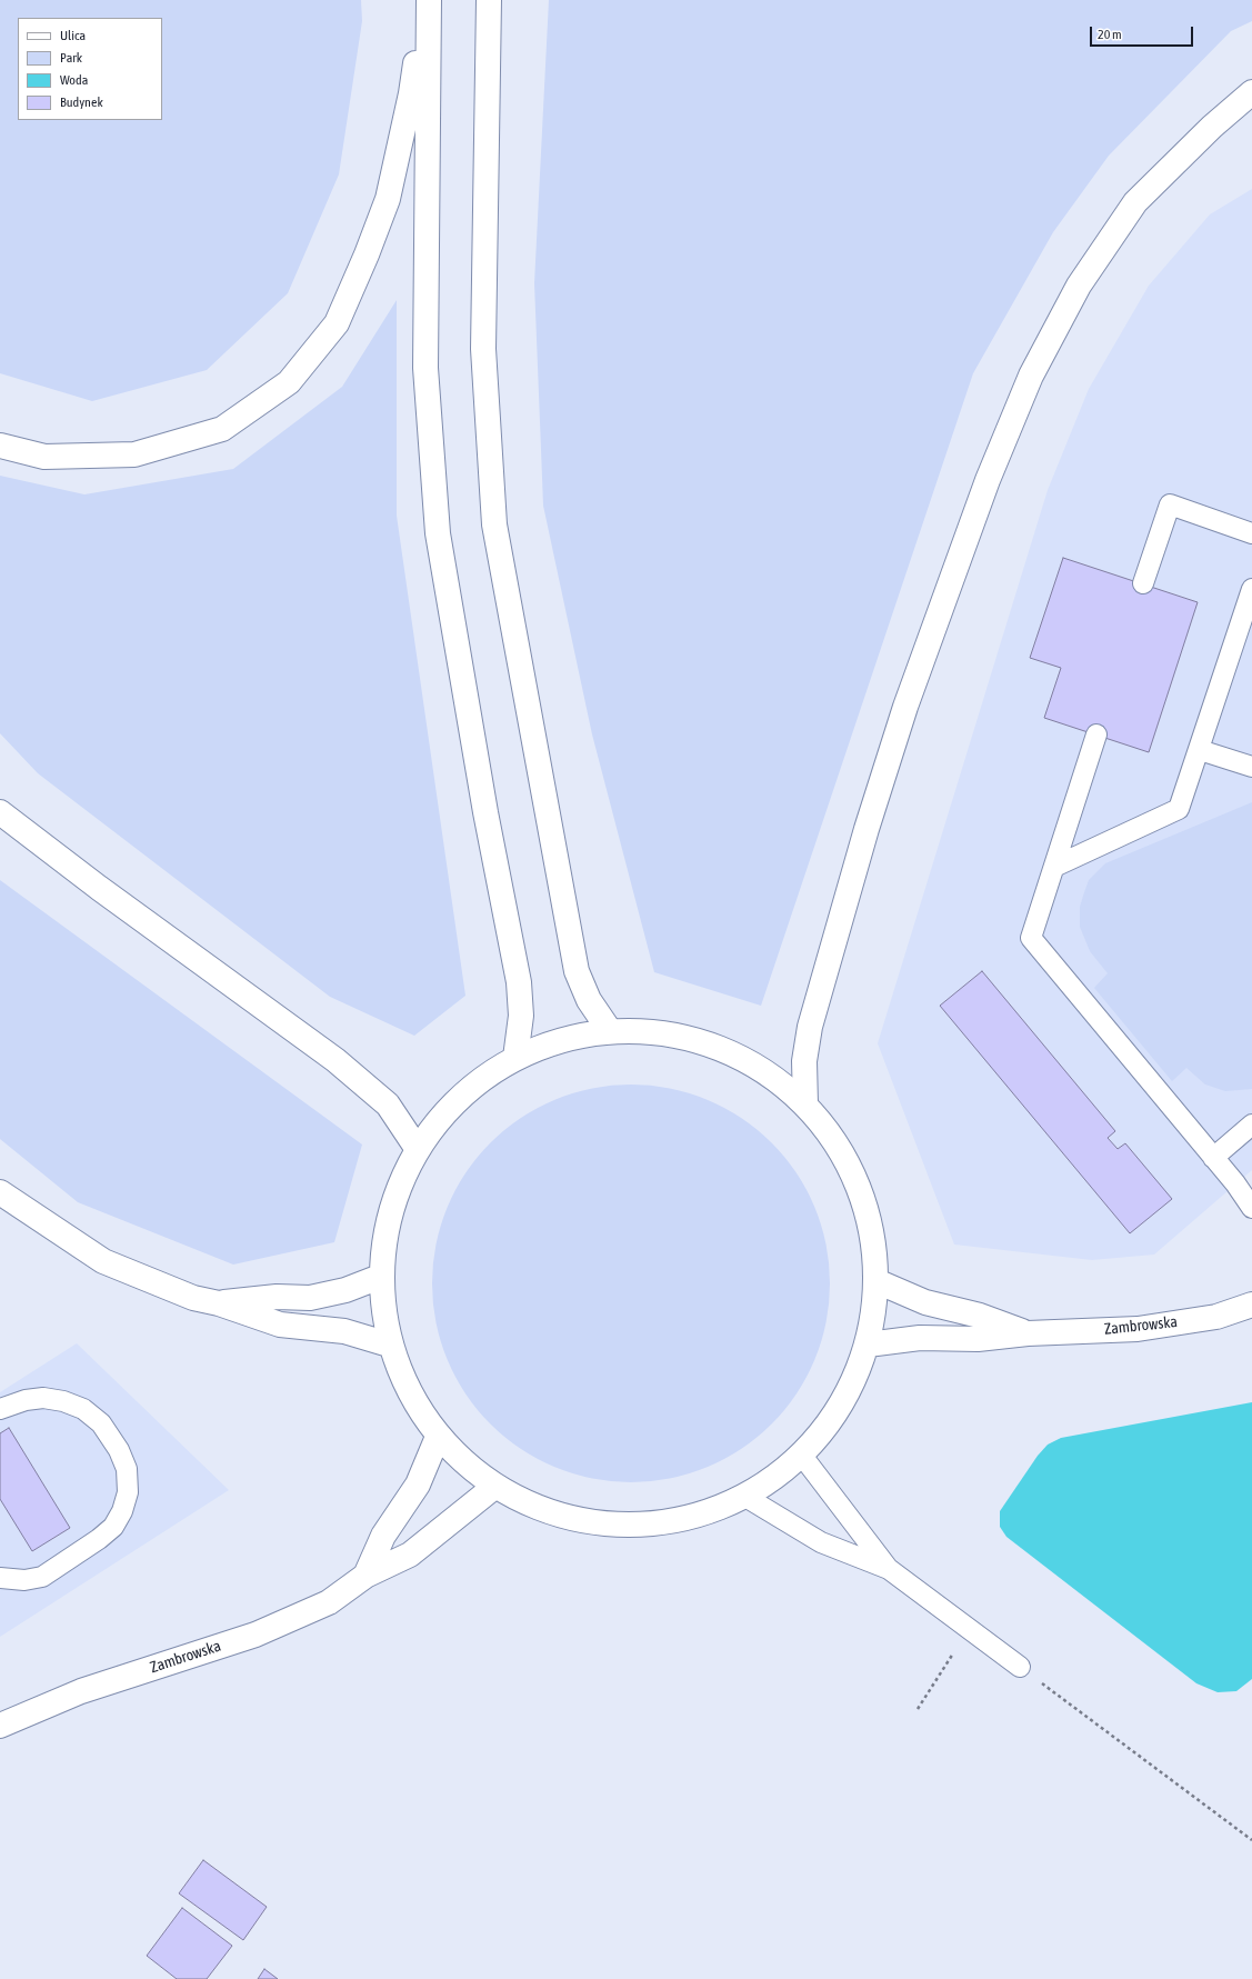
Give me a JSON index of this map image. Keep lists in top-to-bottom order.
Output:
{
  "streets": {
    "main road": ["Zambrowska"]
  },
  "legend": [
    "Ulica",
    "Park",
    "Woda",
    "Budynek"
  ],
  "scale_bar": "20 m"
}
